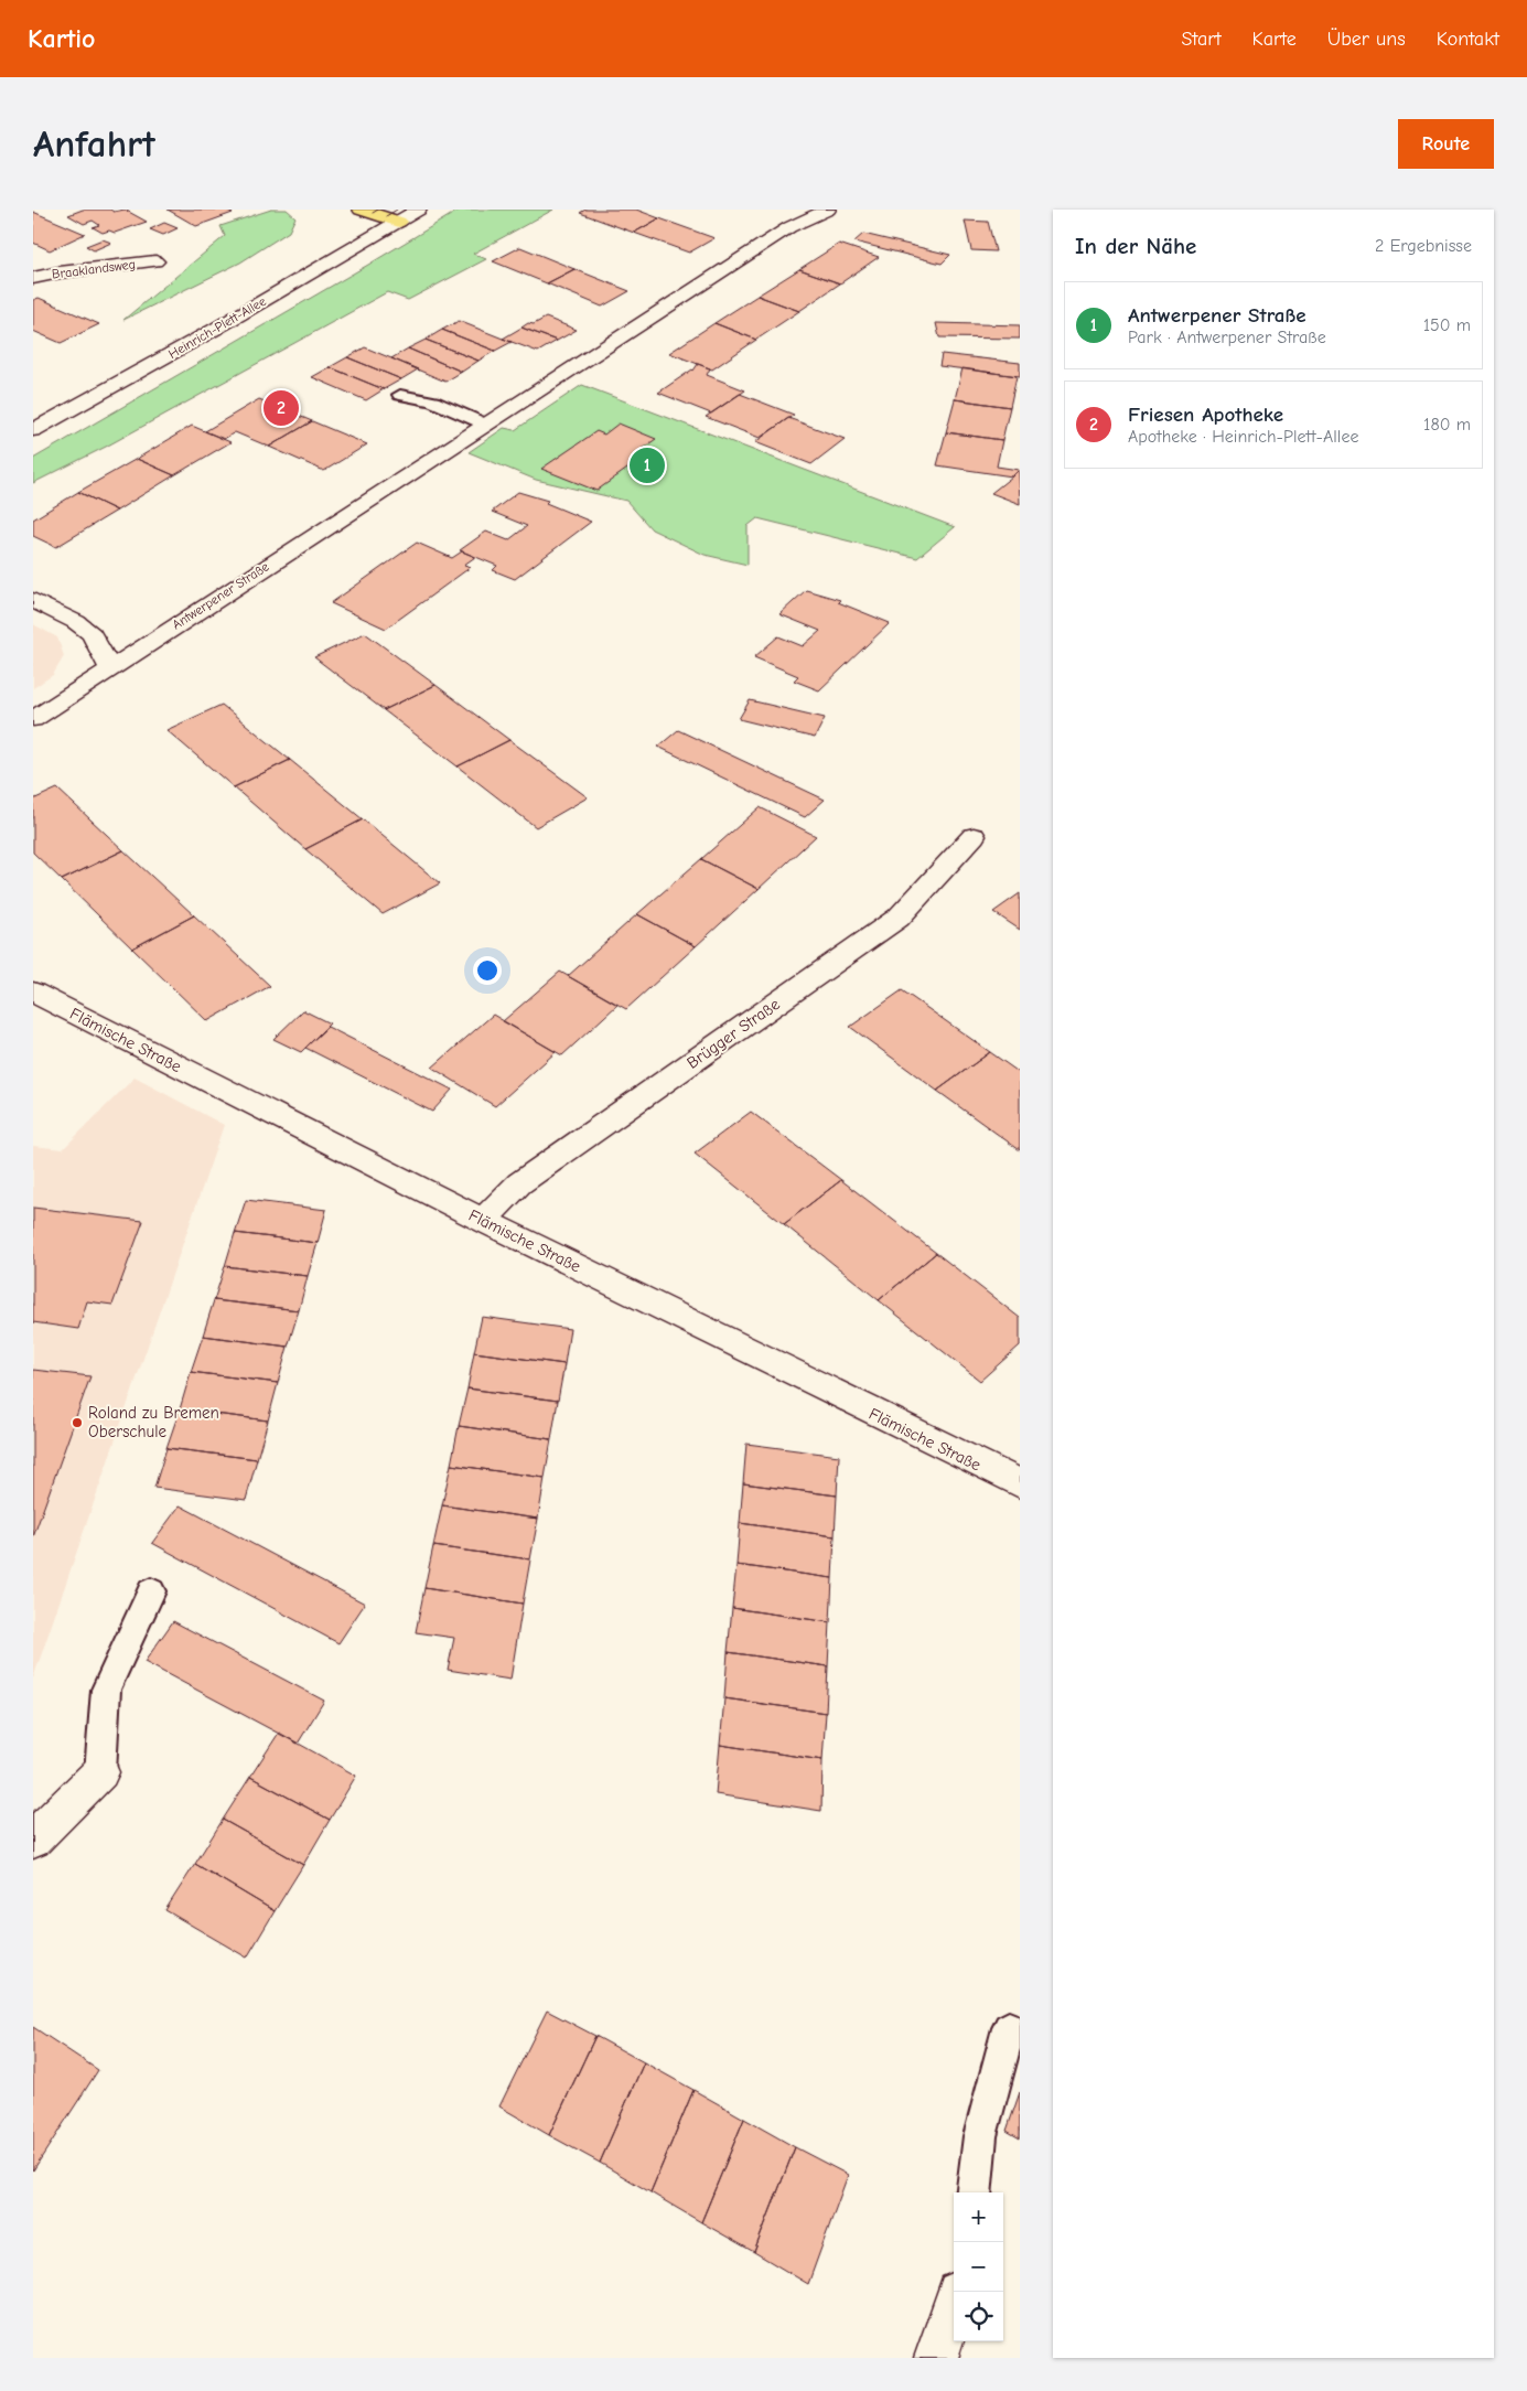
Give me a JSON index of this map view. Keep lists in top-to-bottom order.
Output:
{
  "streets": {
    "street": [
      "Braaklandsweg",
      "Heinrich-Plett-Allee",
      "Antwerpener Straße",
      "Brügger Straße",
      "Flämische Straße"
    ]
  },
  "crossings": [
    ["Brügger Straße", "Flämische Straße"]
  ],
  "places": ["Roland zu Bremen Oberschule"],
  "page": {
    "header": "Kartio",
    "nav": [
      "Start",
      "Karte",
      "Über uns",
      "Kontakt"
    ],
    "buttons": "Route",
    "title": "Anfahrt",
    "heading": ["In der Nähe", "2 Ergebnisse"],
    "list": [
      {
        "mark": "1",
        "name": "Antwerpener Straße",
        "note": "Park · Antwerpener Straße",
        "value": "150 m"
      },
      {
        "mark": "2",
        "name": "Friesen Apotheke",
        "note": "Apotheke · Heinrich-Plett-Allee",
        "value": "180 m"
      }
    ],
    "pins": ["2", "1"],
    "map_buttons": ["+", "−"]
  }
}
